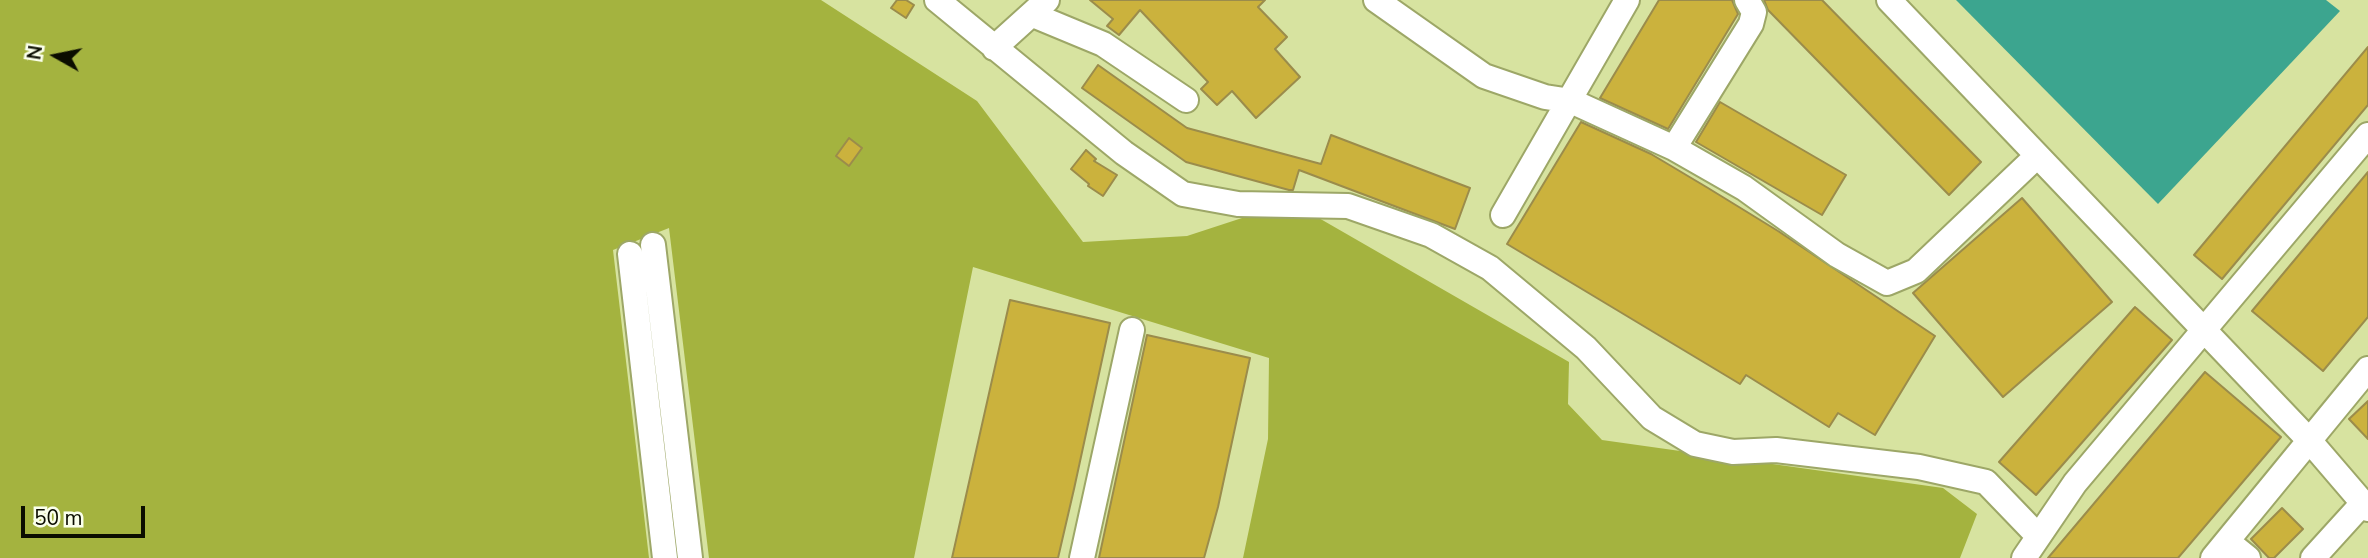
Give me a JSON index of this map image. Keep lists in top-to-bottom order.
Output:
{
  "scale_bar": "50 m",
  "north": "left"
}
